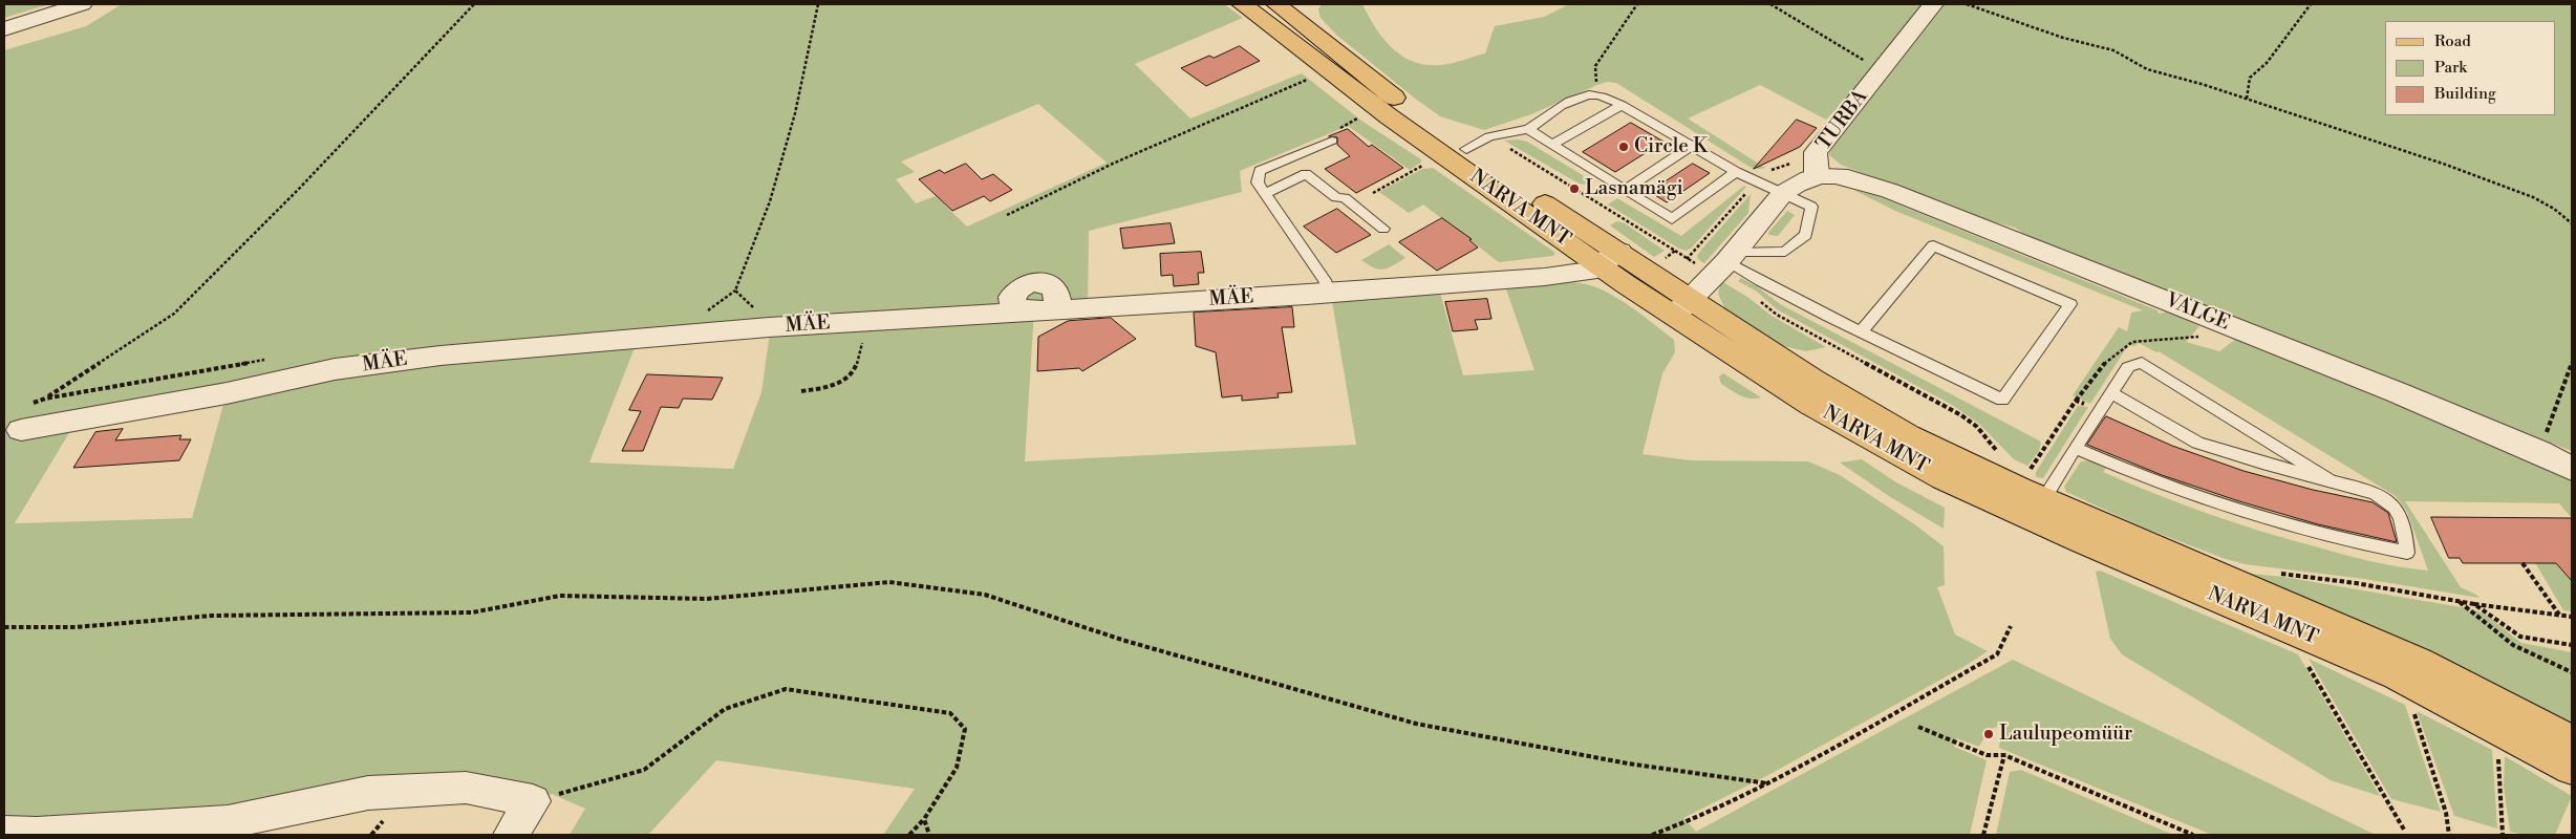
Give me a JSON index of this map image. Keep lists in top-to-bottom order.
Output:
{
  "streets": {
    "main road": ["NARVA MNT"],
    "street": ["TURBA", "MÄE", "VALGE"]
  },
  "crossings": [
    ["TURBA", "NARVA MNT"],
    ["TURBA", "VALGE"],
    ["NARVA MNT", "MÄE"]
  ],
  "places": ["Circle K", "Lasnamägi", "Laulupeomüür"],
  "legend": ["Road", "Park", "Building"]
}
